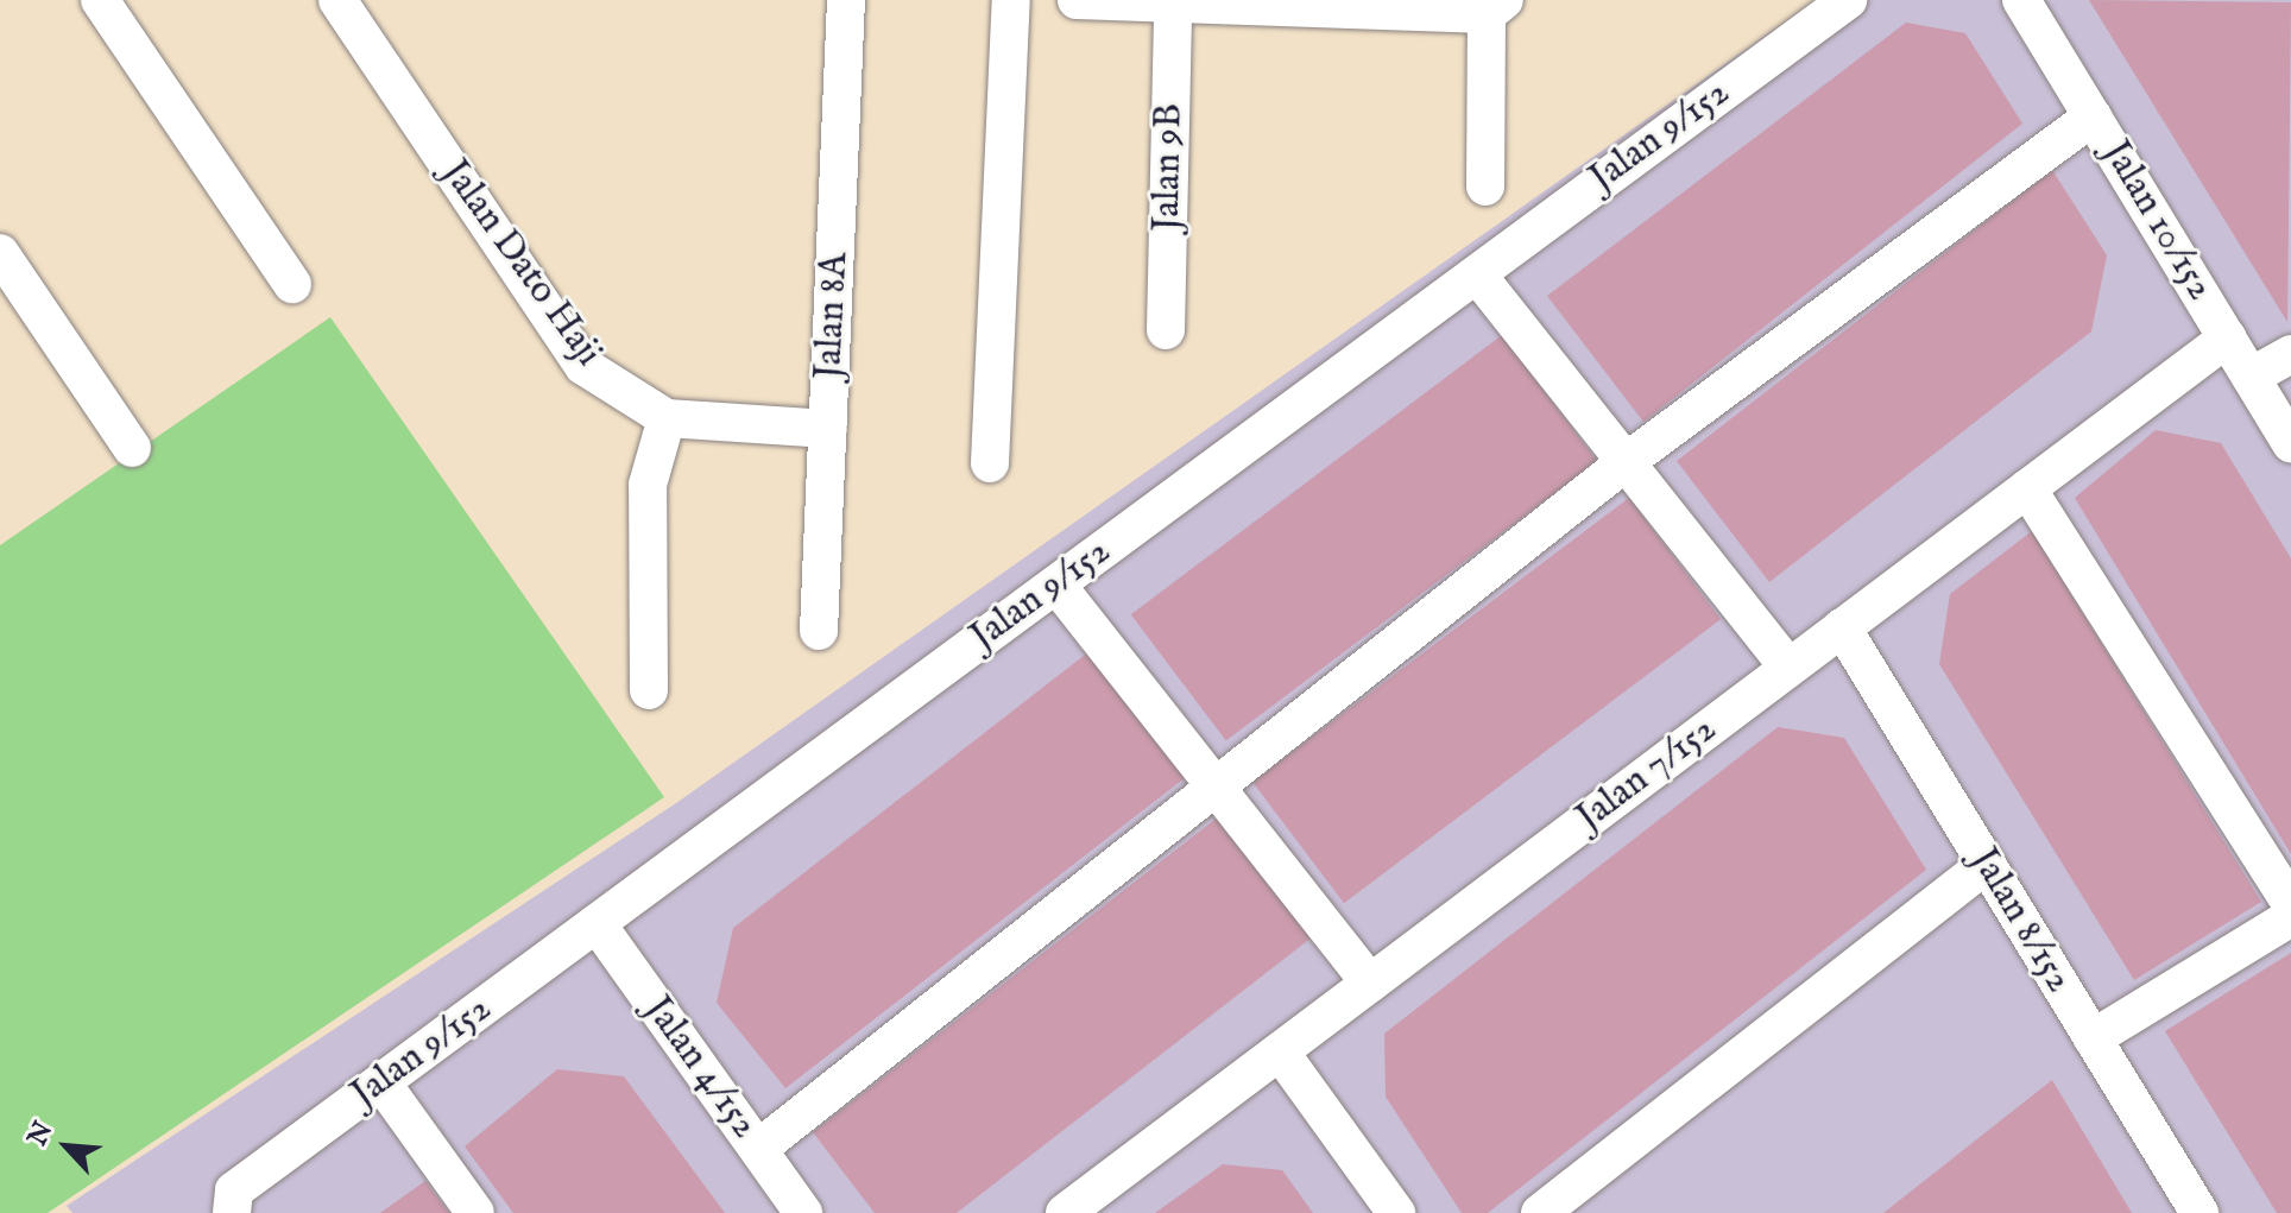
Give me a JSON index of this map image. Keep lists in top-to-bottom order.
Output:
{
  "streets": {
    "street": [
      "Jalan 9/152",
      "Jalan 9B",
      "Jalan 10/152",
      "Jalan Dato Haji",
      "Jalan 8A",
      "Jalan 7/152",
      "Jalan 8/152",
      "Jalan 4/152"
    ]
  },
  "crossings": [
    ["Jalan 9/152", "Jalan 4/152"],
    ["Jalan 10/152", "Jalan 7/152"],
    ["Jalan Dato Haji", "Jalan 8A"],
    ["Jalan 7/152", "Jalan 8/152"]
  ],
  "north": "top left"
}
